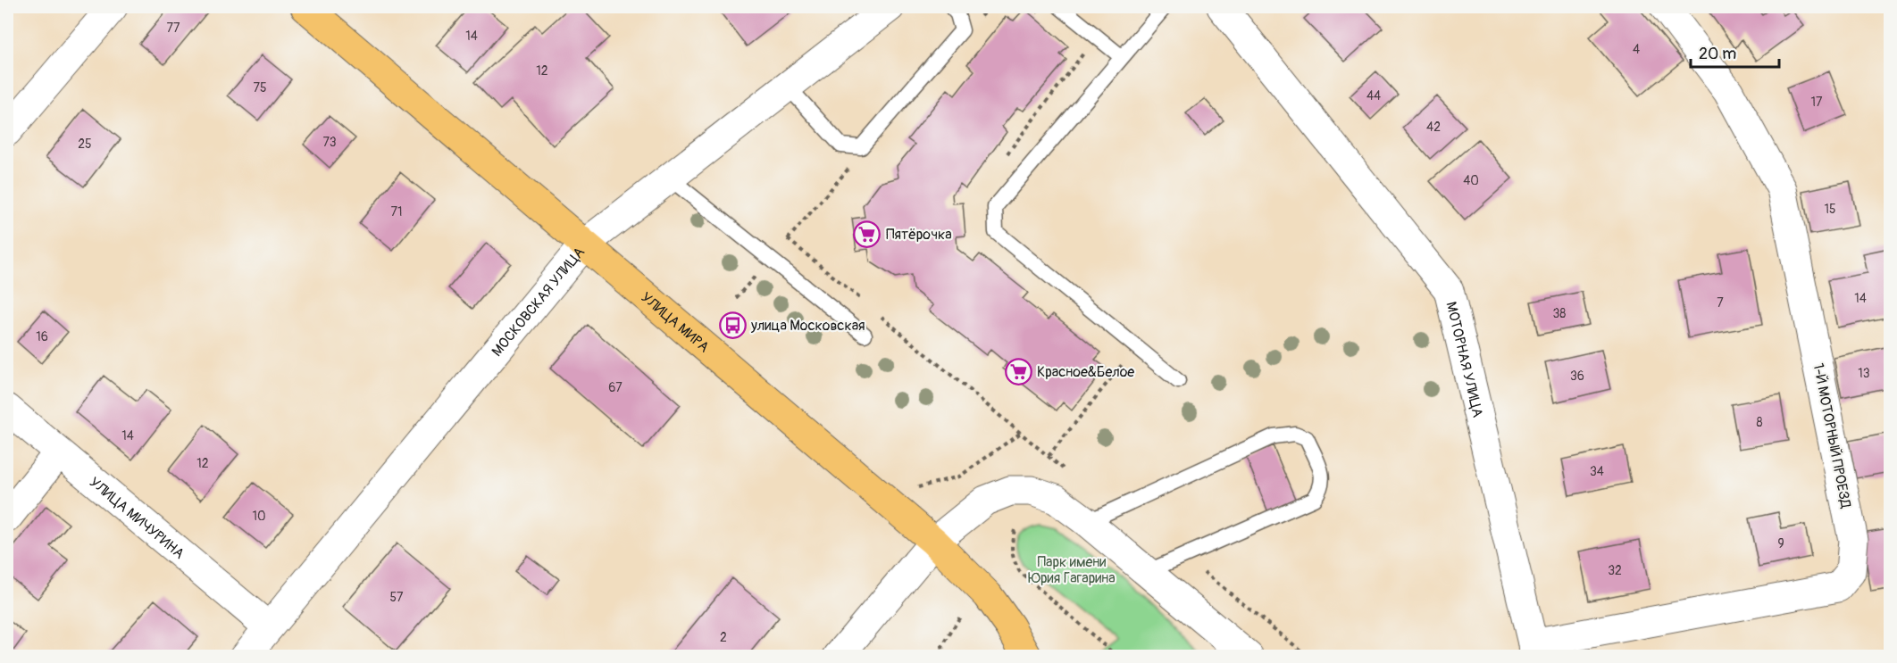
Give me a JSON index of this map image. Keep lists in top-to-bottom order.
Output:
{
  "streets": {
    "main road": ["УЛИЦА МИРА"],
    "street": [
      "МОСКОВСКАЯ УЛИЦА",
      "МОТОРНАЯ УЛИЦА",
      "1-Й МОТОРНЫЙ ПРОЕЗД",
      "УЛИЦА МИЧУРИНА"
    ]
  },
  "crossings": [
    ["МОСКОВСКАЯ УЛИЦА", "УЛИЦА МИРА"],
    ["МОСКОВСКАЯ УЛИЦА", "УЛИЦА МИЧУРИНА"],
    ["МОТОРНАЯ УЛИЦА", "1-Й МОТОРНЫЙ ПРОЕЗД"]
  ],
  "parks": ["Парк имени Юрия Гагарина"],
  "places": {
    "supermarket": ["Пятёрочка", "Красное&Белое"],
    "bus stop": ["улица Московская"]
  },
  "house_numbers": [
    "77",
    "14",
    "4",
    "12",
    "75",
    "44",
    "17",
    "42",
    "73",
    "25",
    "40",
    "15",
    "71",
    "14",
    "7",
    "38",
    "16",
    "13",
    "36",
    "67",
    "8",
    "14",
    "12",
    "34",
    "10",
    "9",
    "32",
    "57",
    "2"
  ],
  "scale_bar": "20 m"
}
